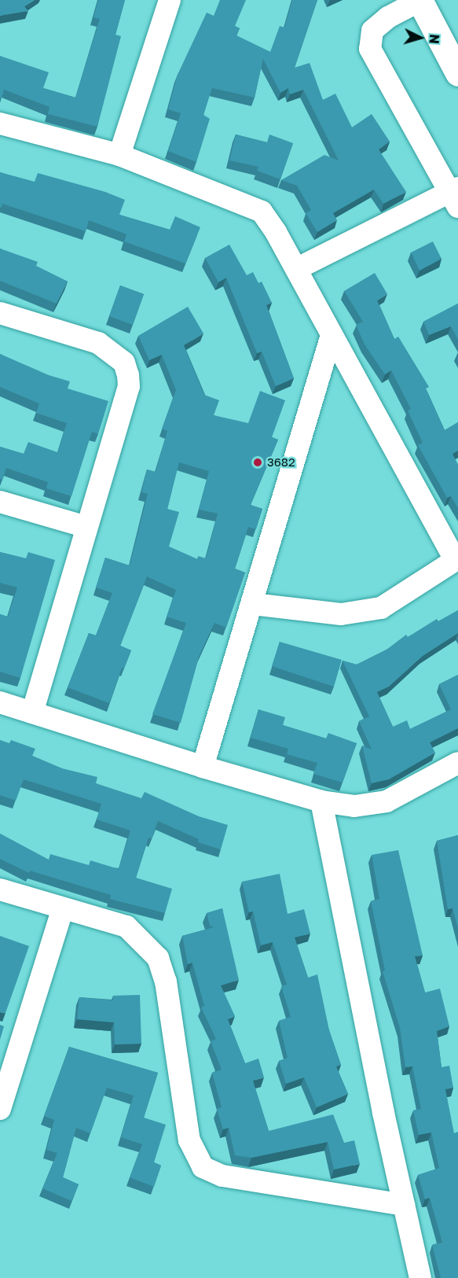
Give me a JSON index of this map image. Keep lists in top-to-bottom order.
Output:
{
  "places": ["3682"],
  "north": "right"
}
